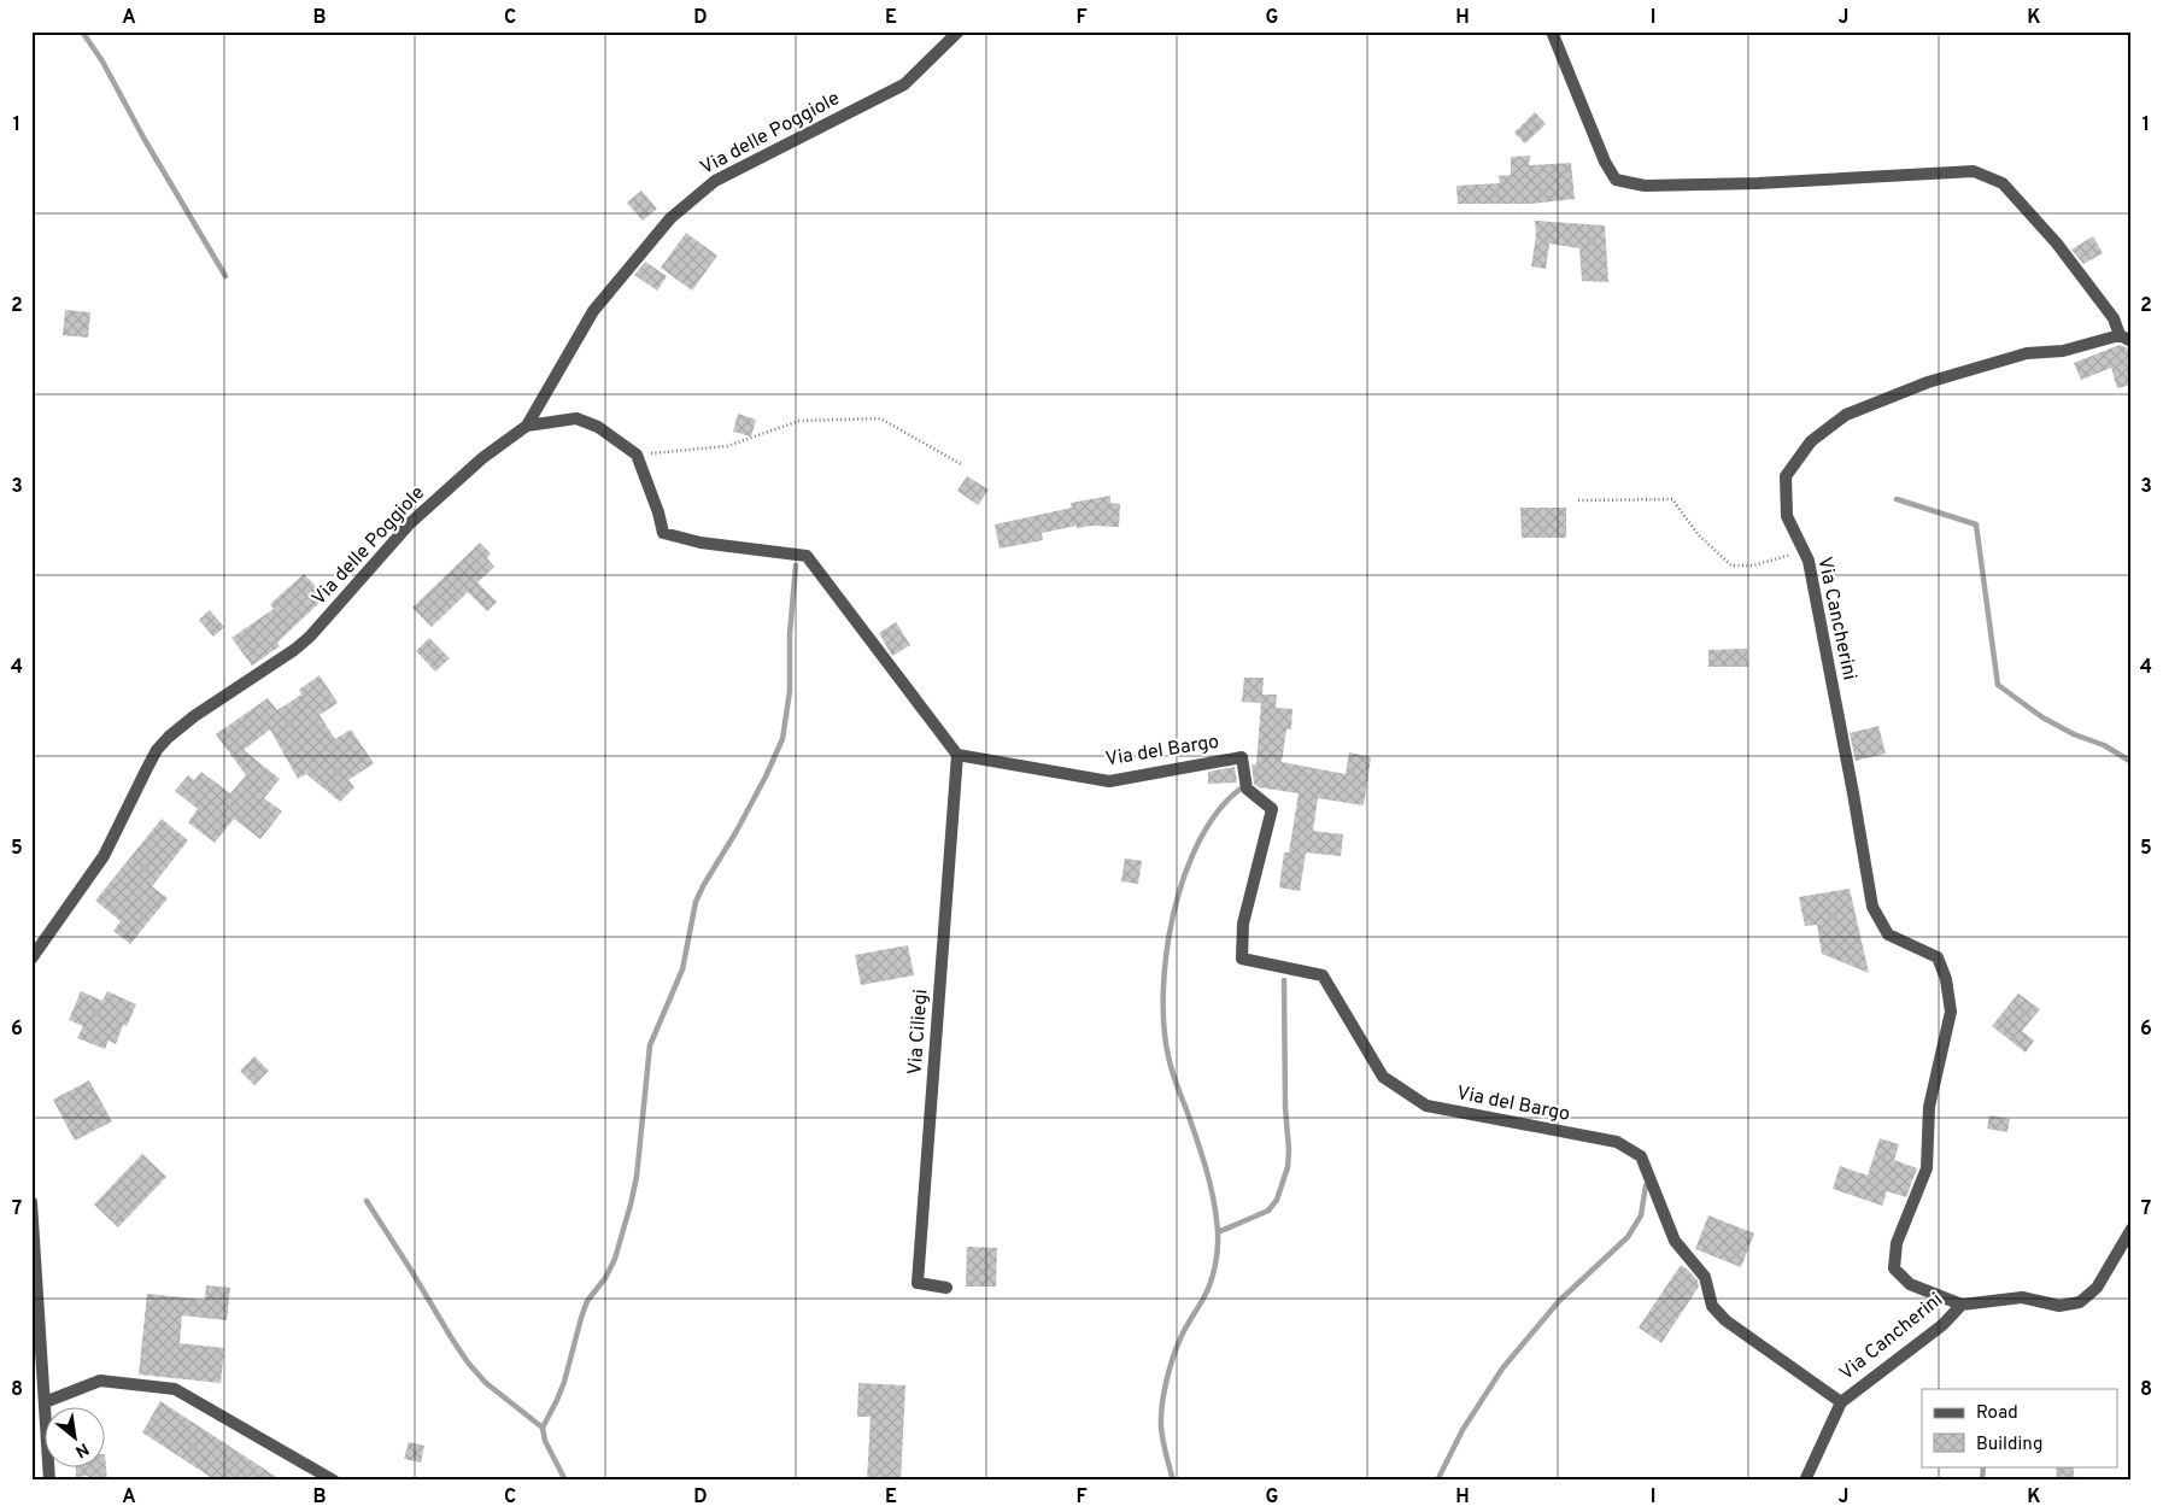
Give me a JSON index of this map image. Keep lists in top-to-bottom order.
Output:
{
  "streets": {
    "street": [
      "Via delle Poggiole",
      "Via Cancherini",
      "Via del Bargo",
      "Via Ciliegi"
    ]
  },
  "crossings": [
    ["Via Cancherini", "Via del Bargo"],
    ["Via del Bargo", "Via Ciliegi"]
  ],
  "legend": ["Road", "Building"],
  "north": "bottom right",
  "grid": {
    "columns": [
      "A",
      "B",
      "C",
      "D",
      "E",
      "F",
      "G",
      "H",
      "I",
      "J",
      "K"
    ],
    "rows": [
      "1",
      "2",
      "3",
      "4",
      "5",
      "6",
      "7",
      "8"
    ]
  }
}
